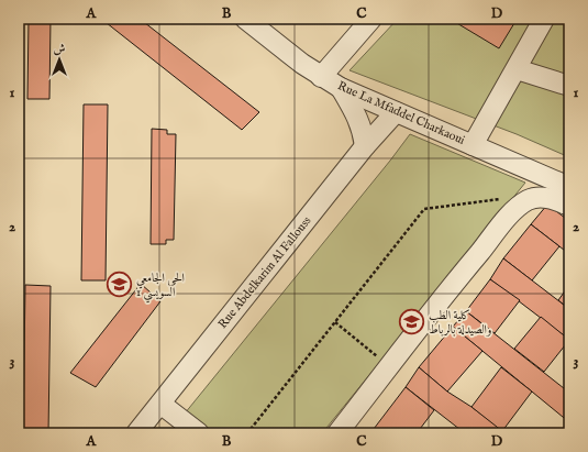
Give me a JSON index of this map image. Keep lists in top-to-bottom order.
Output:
{
  "streets": {
    "street": ["Rue La Mfaddel Charkaoui", "Rue Abdelkarim Al Fallouss"]
  },
  "crossings": [
    ["Rue La Mfaddel Charkaoui", "Rue Abdelkarim Al Fallouss"]
  ],
  "places": {
    "school or university": ["الحي الجامعي السويسي 1", "كلية الطب والصيدلة بالرباط"]
  },
  "north": "top",
  "grid": {
    "columns": [
      "A",
      "B",
      "C",
      "D"
    ],
    "rows": ["1", "2", "3"]
  }
}
